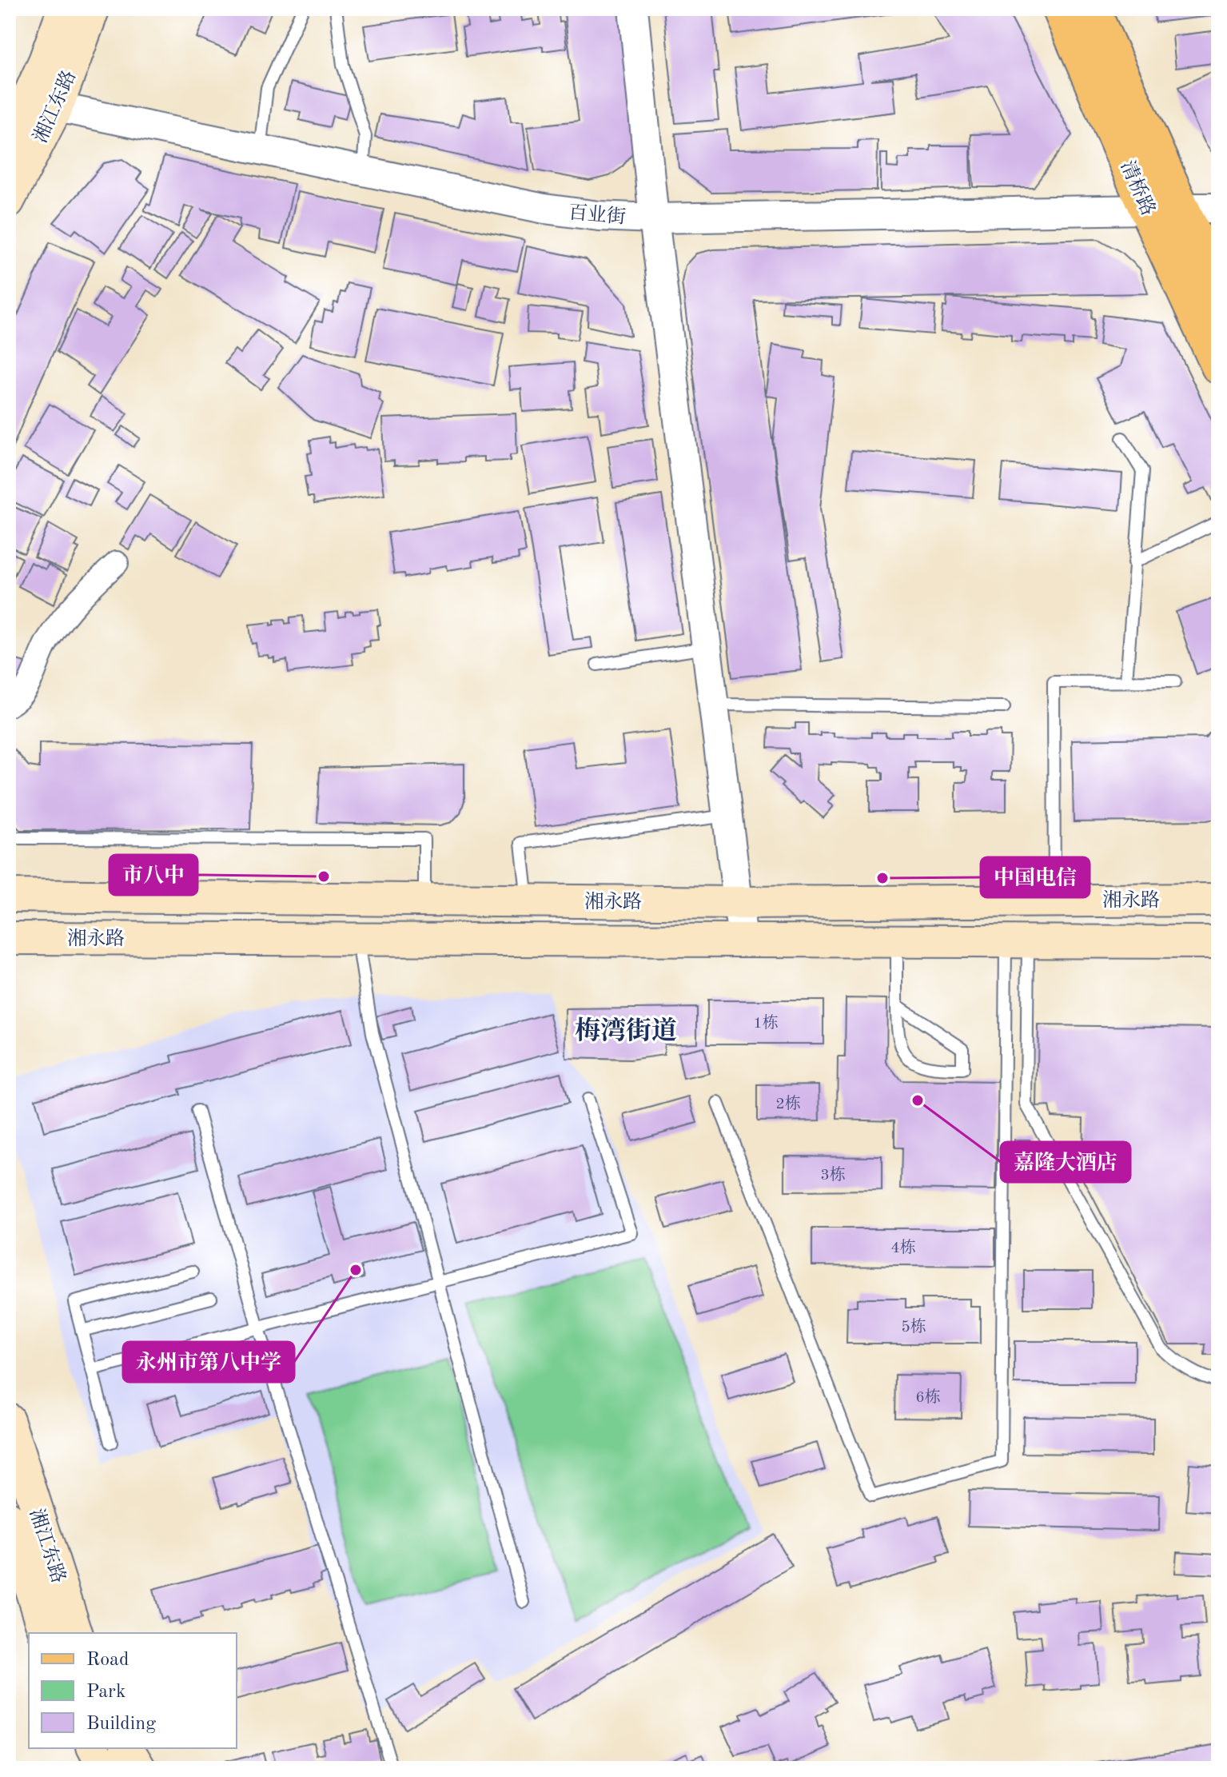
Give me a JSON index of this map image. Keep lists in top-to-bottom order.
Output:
{
  "streets": {
    "main road": ["湘江东路", "清桥路", "湘永路"],
    "street": ["百业街"]
  },
  "crossings": [
    ["湘江东路", "百业街"],
    ["清桥路", "百业街"]
  ],
  "districts": ["梅湾街道"],
  "places": [
    "市八中",
    "中国电信",
    "嘉隆大酒店",
    "永州市第八中学"
  ],
  "house_numbers": [
    "1栋",
    "2栋",
    "3栋",
    "4栋",
    "5栋",
    "6栋"
  ],
  "legend": ["Road", "Park", "Building"]
}
